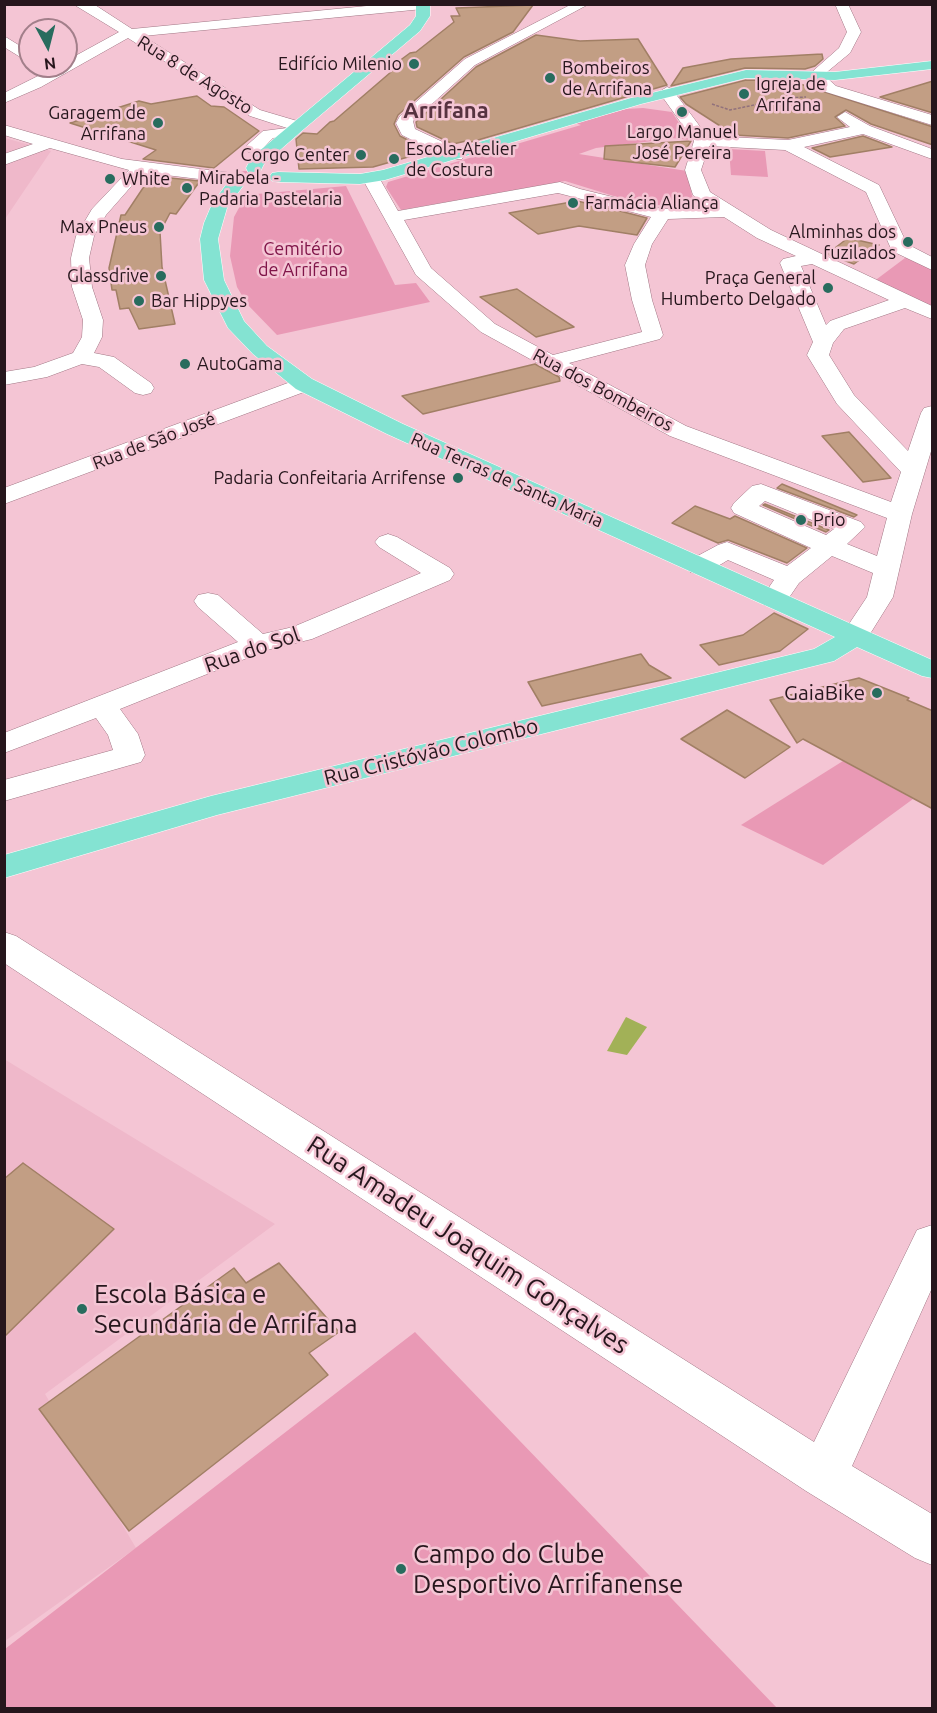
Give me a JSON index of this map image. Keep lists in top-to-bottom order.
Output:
{
  "streets": {
    "main road": ["Rua Terras de Santa Maria", "Rua Cristóvão Colombo"],
    "street": [
      "Rua 8 de Agosto",
      "Rua dos Bombeiros",
      "Rua de São José",
      "Rua do Sol",
      "Rua Amadeu Joaquim Gonçalves"
    ]
  },
  "crossings": [
    ["Rua de São José", "Rua Terras de Santa Maria"],
    ["Rua Terras de Santa Maria", "Rua Cristóvão Colombo"]
  ],
  "districts": ["Arrifana"],
  "parks": ["Cemitério de Arrifana"],
  "places": [
    "Edifício Milenio",
    "Bombeiros de Arrifana",
    "Igreja de Arrifana",
    "Largo Manuel José Pereira",
    "Garagem de Arrifana",
    "Corgo Center",
    "Escola-Atelier de Costura",
    "White",
    "Mirabela - Padaria Pastelaria",
    "Farmácia Aliança",
    "Max Pneus",
    "Alminhas dos fuzilados",
    "Glassdrive",
    "Praça General Humberto Delgado",
    "Bar Hippyes",
    "AutoGama",
    "Padaria Confeitaria Arrifense",
    "Prio",
    "GaiaBike",
    "Escola Básica e Secundária de Arrifana",
    "Campo do Clube Desportivo Arrifanense"
  ],
  "north": "bottom"
}
